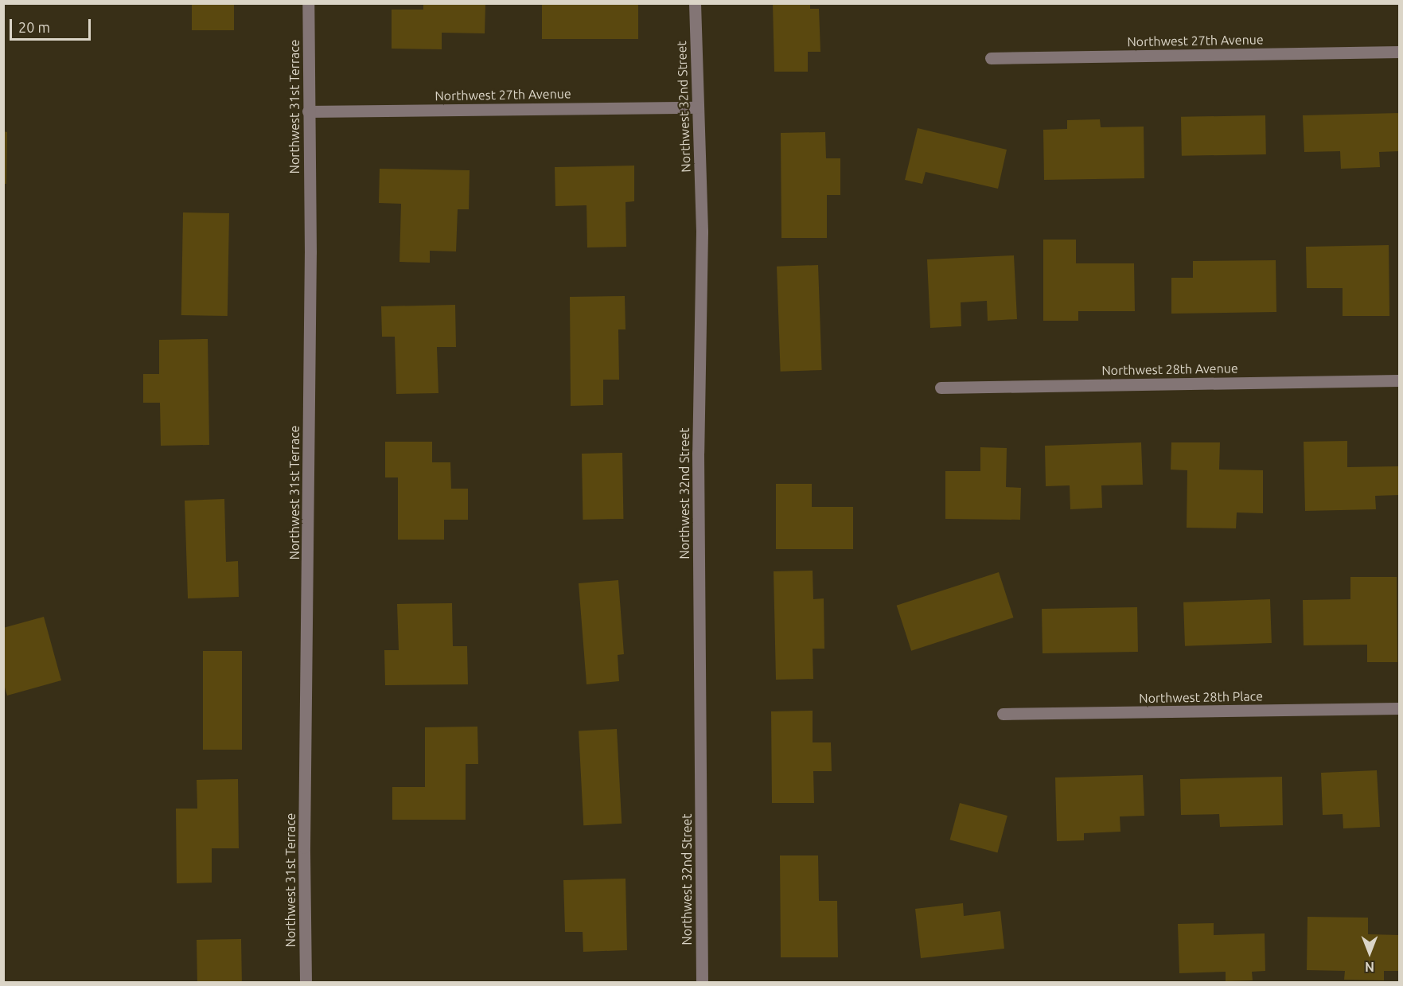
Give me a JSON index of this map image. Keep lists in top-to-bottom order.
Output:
{
  "streets": {
    "street": [
      "Northwest 27th Avenue",
      "Northwest 31st Terrace",
      "Northwest 32nd Street",
      "Northwest 28th Avenue",
      "Northwest 28th Place"
    ]
  },
  "crossings": [
    ["Northwest 27th Avenue", "Northwest 31st Terrace"],
    ["Northwest 27th Avenue", "Northwest 32nd Street"]
  ],
  "scale_bar": "20 m",
  "north": "bottom"
}
